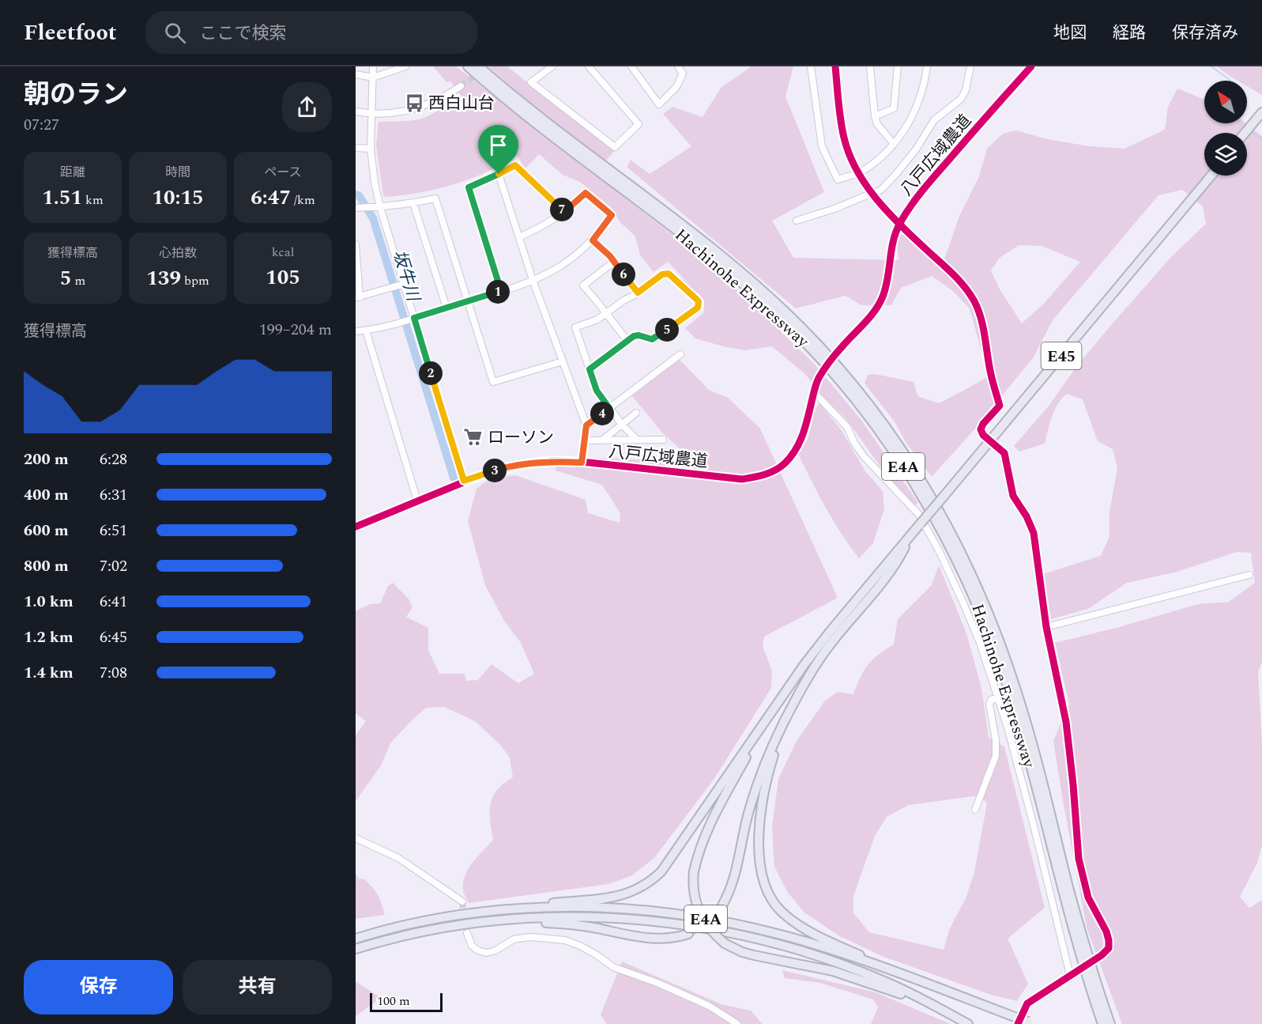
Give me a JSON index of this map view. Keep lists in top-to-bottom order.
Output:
{
  "streets": {
    "highway": ["Hachinohe Expressway", "E45", "E4A"],
    "street": ["八戸広域農道"]
  },
  "water": ["坂牛川"],
  "places": {
    "bus stop": ["西白山台"],
    "supermarket": ["ローソン"]
  },
  "scale_bar": "100 m",
  "north": "top left",
  "page": {
    "header": "Fleetfoot",
    "search": "ここで検索",
    "nav": ["地図", "経路", "保存済み"],
    "heading": ["朝のラン", "07:27"],
    "stats": [
      ["距離", "1.51 km"],
      ["時間", "10:15"],
      ["ペース", "6:47 /km"],
      ["獲得標高", "5 m"],
      ["心拍数", "139 bpm"],
      ["kcal", "105"]
    ],
    "pins": [
      "7",
      "6",
      "1",
      "5",
      "2",
      "4",
      "3"
    ],
    "chart": ["獲得標高", "199–204 m"],
    "list": [
      {
        "name": "200 m",
        "note": "6:28"
      },
      {
        "name": "400 m",
        "note": "6:31"
      },
      {
        "name": "600 m",
        "note": "6:51"
      },
      {
        "name": "800 m",
        "note": "7:02"
      },
      {
        "name": "1.0 km",
        "note": "6:41"
      },
      {
        "name": "1.2 km",
        "note": "6:45"
      },
      {
        "name": "1.4 km",
        "note": "7:08"
      }
    ],
    "buttons": ["保存", "共有"],
    "scale": "100 m"
  }
}
